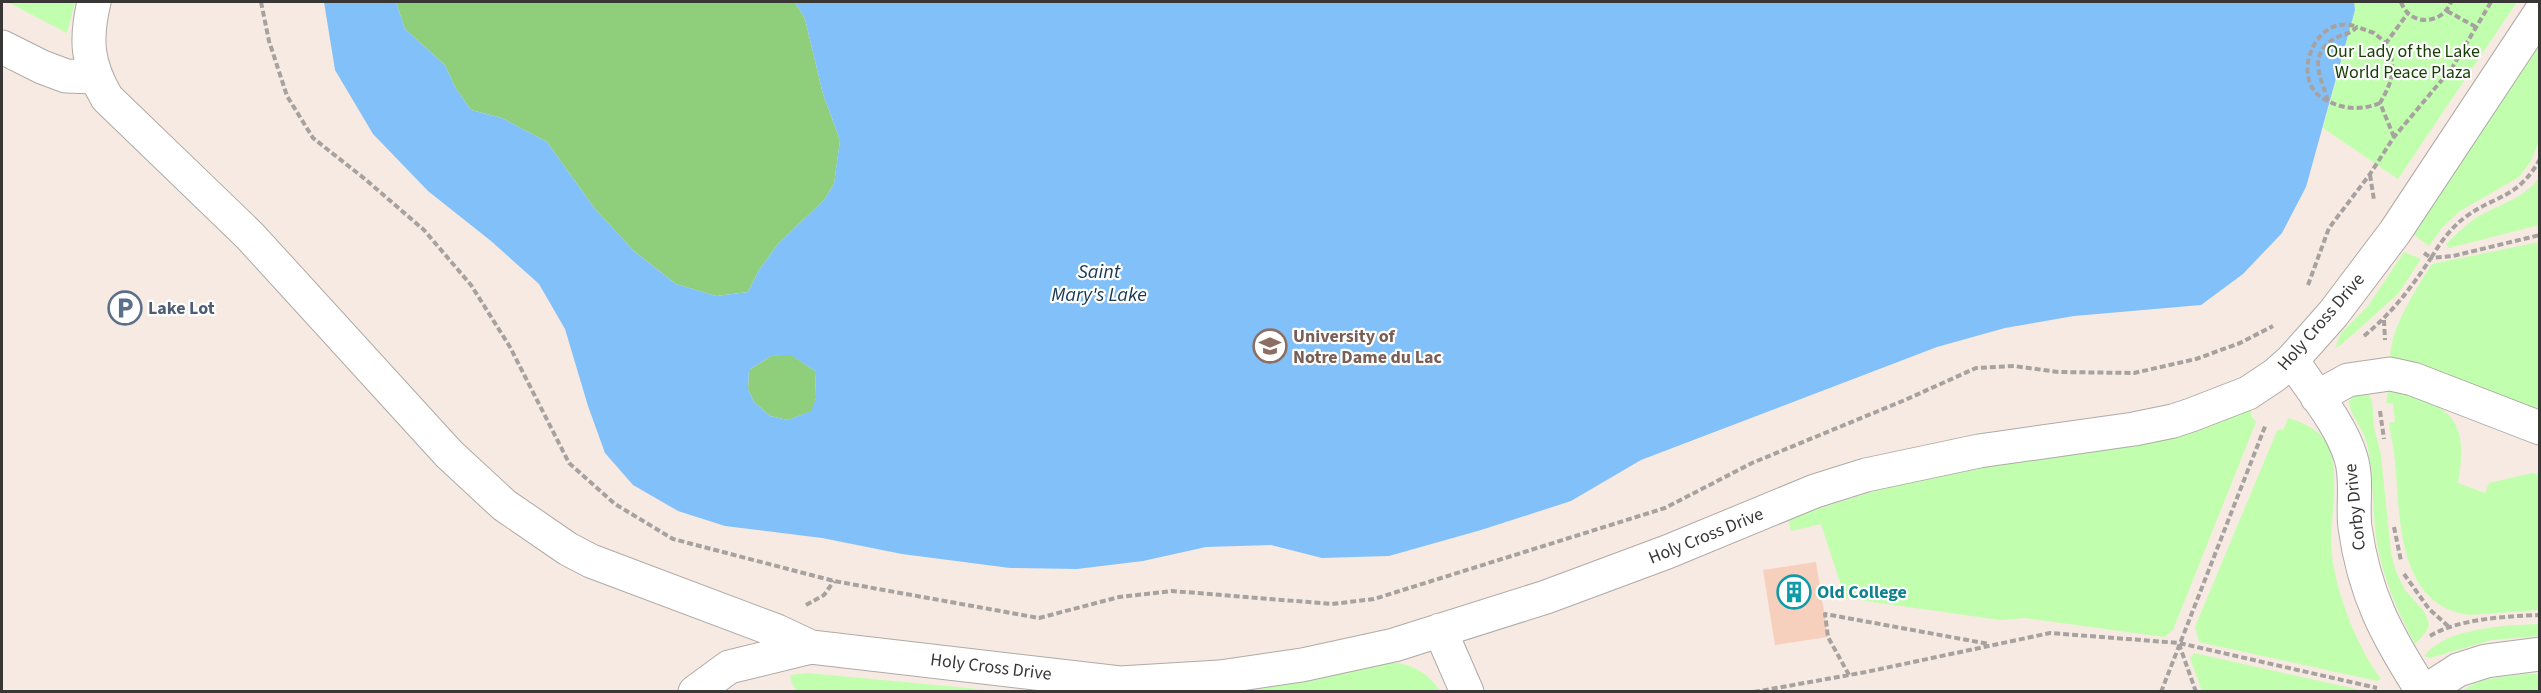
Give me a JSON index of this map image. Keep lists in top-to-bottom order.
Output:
{
  "streets": {
    "street": ["Holy Cross Drive", "Corby Drive"]
  },
  "crossings": [
    ["Holy Cross Drive", "Corby Drive"]
  ],
  "water": ["Saint Mary's Lake"],
  "parks": ["Our Lady of the Lake World Peace Plaza"],
  "places": {
    "parking": ["Lake Lot"],
    "school or university": ["University of Notre Dame du Lac"],
    "building": ["Old College"]
  }
}
